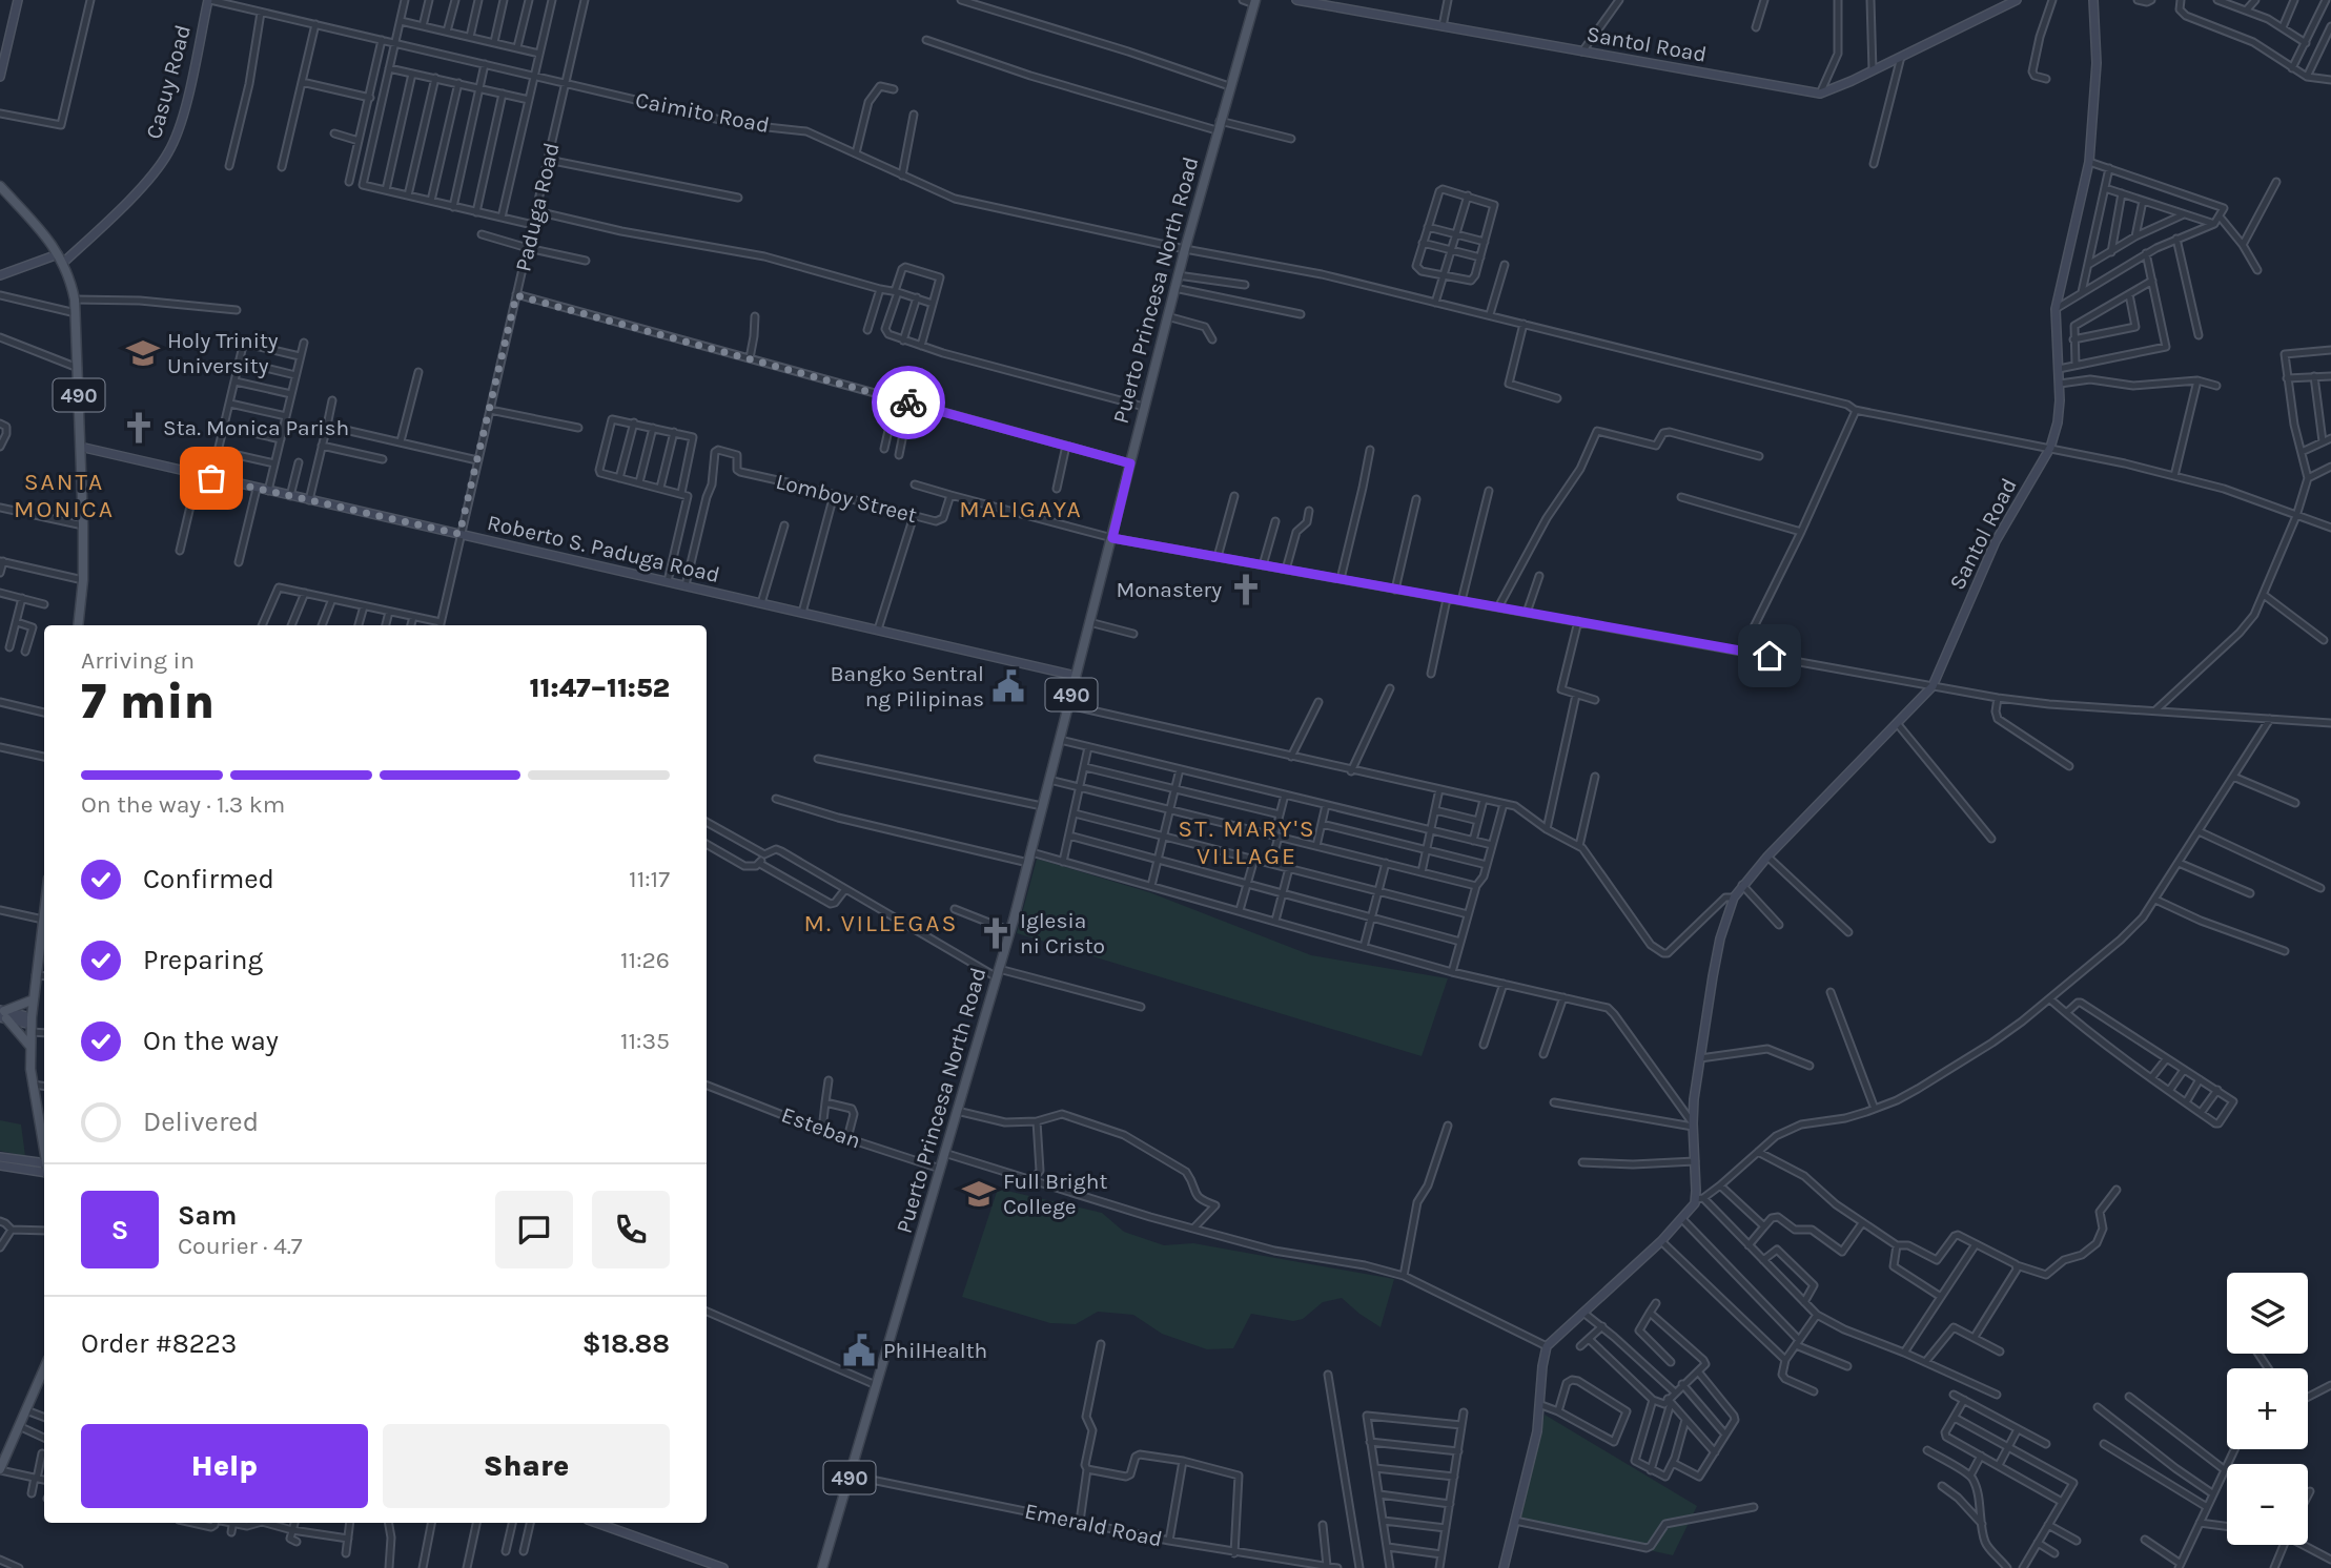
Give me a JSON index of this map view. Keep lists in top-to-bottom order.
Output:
{
  "streets": {
    "main road": ["Puerto Princesa North Road", "490"],
    "street": [
      "Santol Road",
      "Casuy Road",
      "Caimito Road",
      "Paduga Road",
      "Lomboy Street",
      "Roberto S. Paduga Road",
      "Esteban",
      "Emerald Road"
    ]
  },
  "crossings": [
    ["Santol Road", "Caimito Road"],
    ["Santol Road", "Lomboy Street"],
    ["Casuy Road", "Caimito Road"],
    ["Casuy Road", "490"],
    ["Caimito Road", "Paduga Road"],
    ["Caimito Road", "Puerto Princesa North Road"],
    ["Paduga Road", "Roberto S. Paduga Road"],
    ["Puerto Princesa North Road", "Lomboy Street"],
    ["Puerto Princesa North Road", "Roberto S. Paduga Road"],
    ["Puerto Princesa North Road", "Esteban"],
    ["Puerto Princesa North Road", "Emerald Road"],
    ["490", "Roberto S. Paduga Road"],
    ["Lomboy Street", "Roberto S. Paduga Road"]
  ],
  "districts": [
    "SANTA MONICA",
    "MALIGAYA",
    "ST. MARY'S VILLAGE",
    "M. VILLEGAS"
  ],
  "places": {
    "school or university": ["Holy Trinity University", "Full Bright College"],
    "church": ["Sta. Monica Parish", "Monastery", "Iglesia ni Cristo"],
    "public building": ["Bangko Sentral ng Pilipinas", "PhilHealth"]
  },
  "page": {
    "heading": ["7 min", "Arriving in", "11:47–11:52"],
    "panel": [
      "Sam",
      "Courier · 4.7",
      "Order #8223",
      "$18.88"
    ],
    "bar": "On the way · 1.3 km",
    "list": [
      ["Confirmed", "11:17"],
      ["Preparing", "11:26"],
      ["On the way", "11:35"],
      "Delivered"
    ],
    "round": "S",
    "map_buttons": ["+", "−"],
    "buttons": ["Help", "Share"]
  }
}
